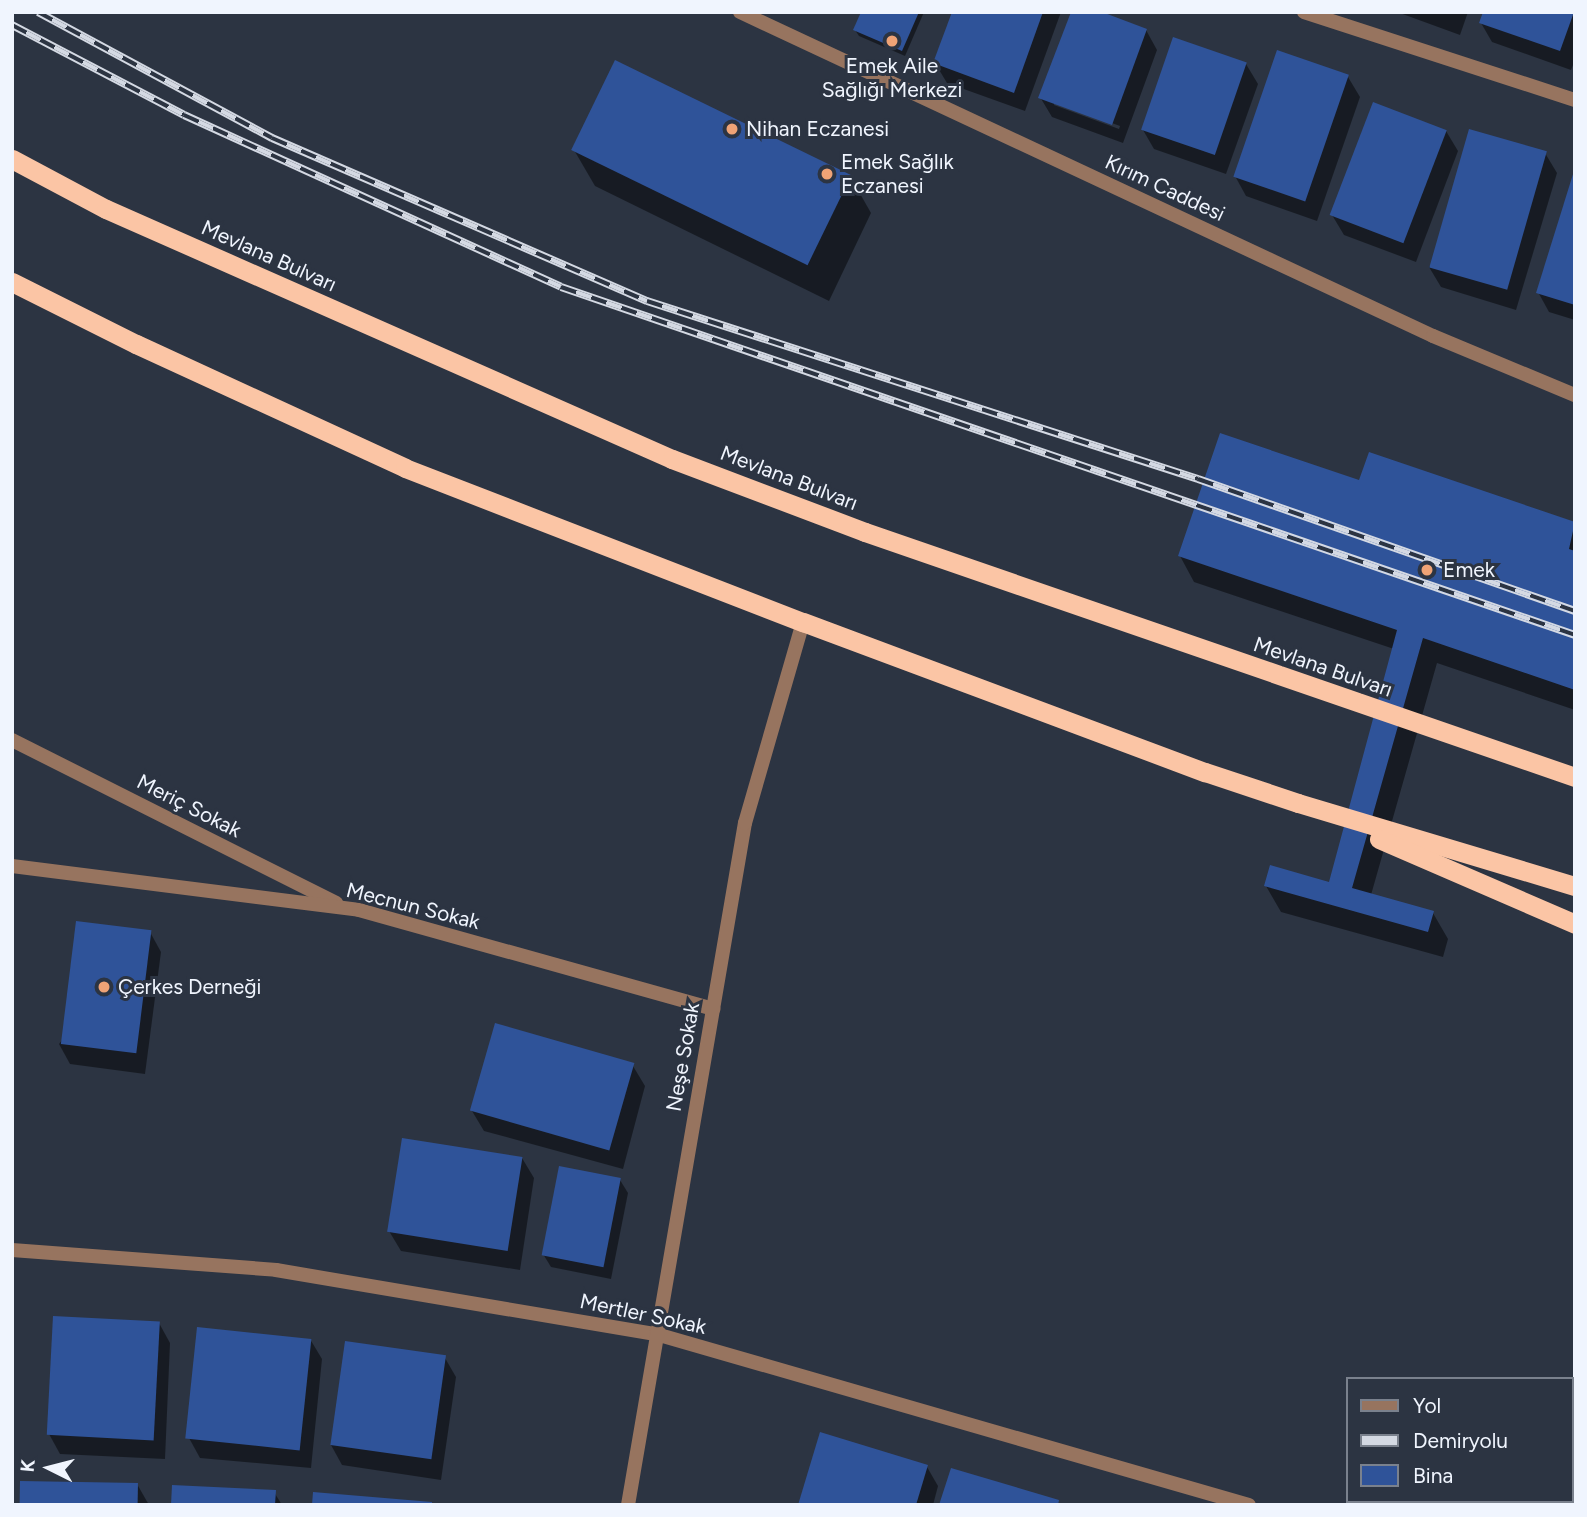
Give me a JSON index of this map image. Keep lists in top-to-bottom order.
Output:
{
  "streets": {
    "highway": ["Mevlana Bulvarı"],
    "street": [
      "Kırım Caddesi",
      "Meriç Sokak",
      "Mecnun Sokak",
      "Neşe Sokak",
      "Mertler Sokak"
    ]
  },
  "crossings": [
    ["Meriç Sokak", "Mecnun Sokak"],
    ["Mecnun Sokak", "Neşe Sokak"],
    ["Neşe Sokak", "Mertler Sokak"]
  ],
  "places": [
    "Emek Aile Sağlığı Merkezi",
    "Nihan Eczanesi",
    "Emek Sağlık Eczanesi",
    "Emek",
    "Çerkes Derneği"
  ],
  "legend": ["Yol", "Demiryolu", "Bina"],
  "north": "left"
}
